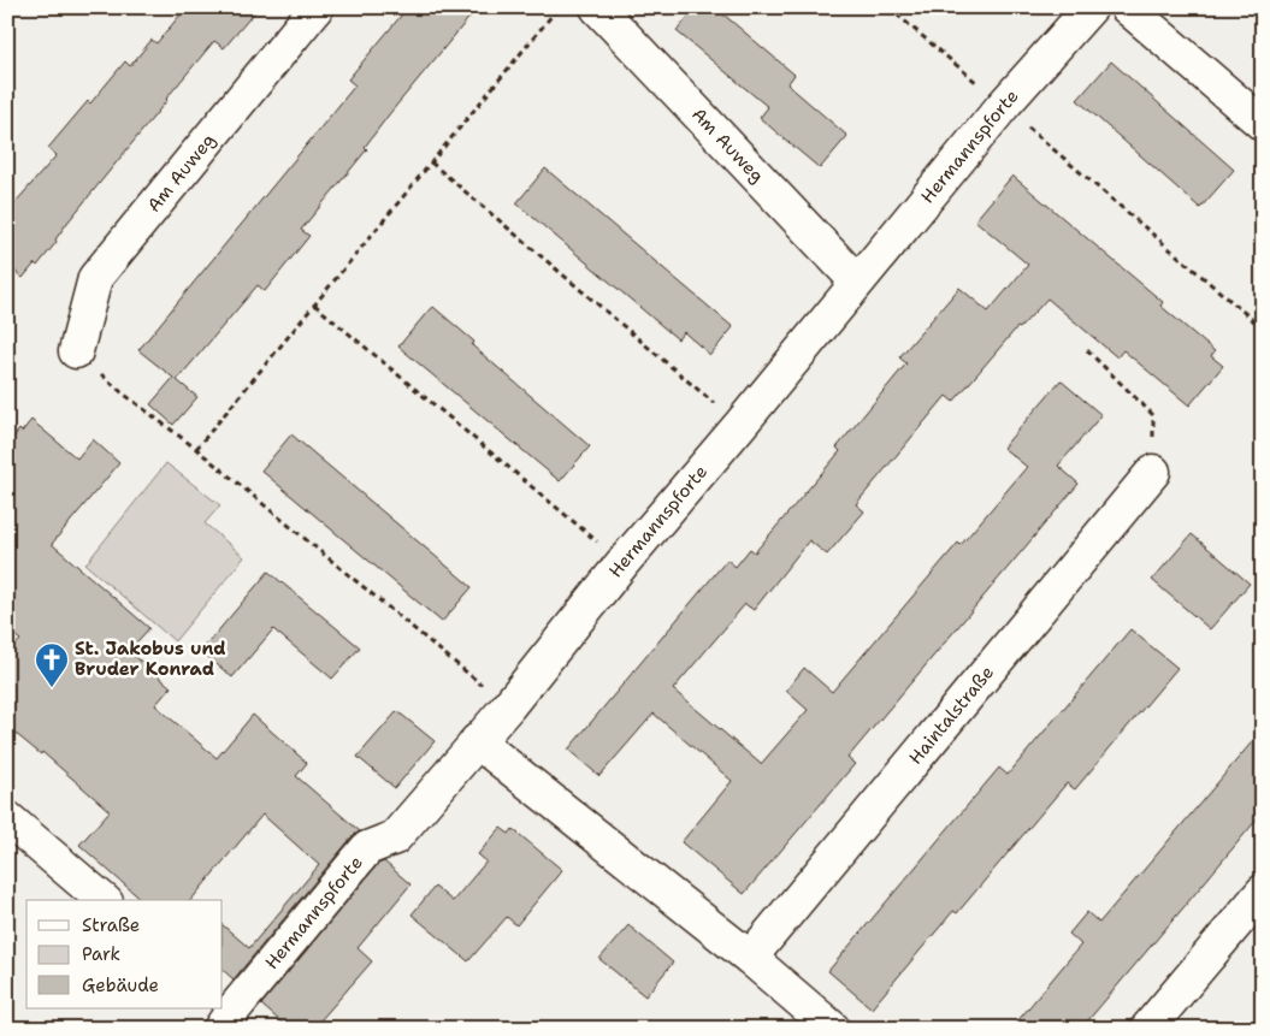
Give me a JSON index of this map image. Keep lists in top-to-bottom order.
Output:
{
  "streets": {
    "street": ["Am Auweg", "Hermannspforte", "Haintalstraße"]
  },
  "crossings": [
    ["Am Auweg", "Hermannspforte"]
  ],
  "places": {
    "church": ["St. Jakobus und Bruder Konrad"]
  },
  "legend": ["Straße", "Park", "Gebäude"]
}
